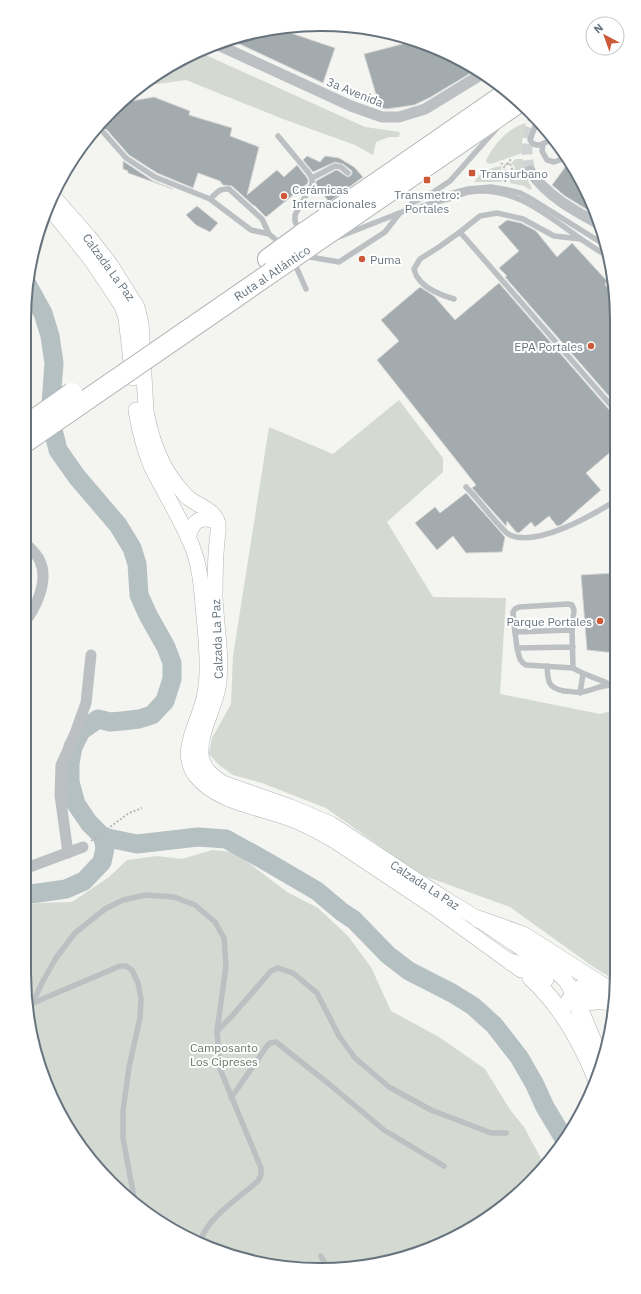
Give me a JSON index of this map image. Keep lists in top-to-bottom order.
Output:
{
  "streets": {
    "highway": ["Ruta al Atlántico"],
    "main road": ["Calzada La Paz"],
    "street": ["3a Avenida"]
  },
  "parks": ["Camposanto Los Cipreses"],
  "places": {
    "transit": ["Transurbano", "Transmetro: Portales"],
    "other": [
      "Cerámicas Internacionales",
      "Puma",
      "EPA Portales",
      "Parque Portales"
    ]
  },
  "north": "top left"
}
